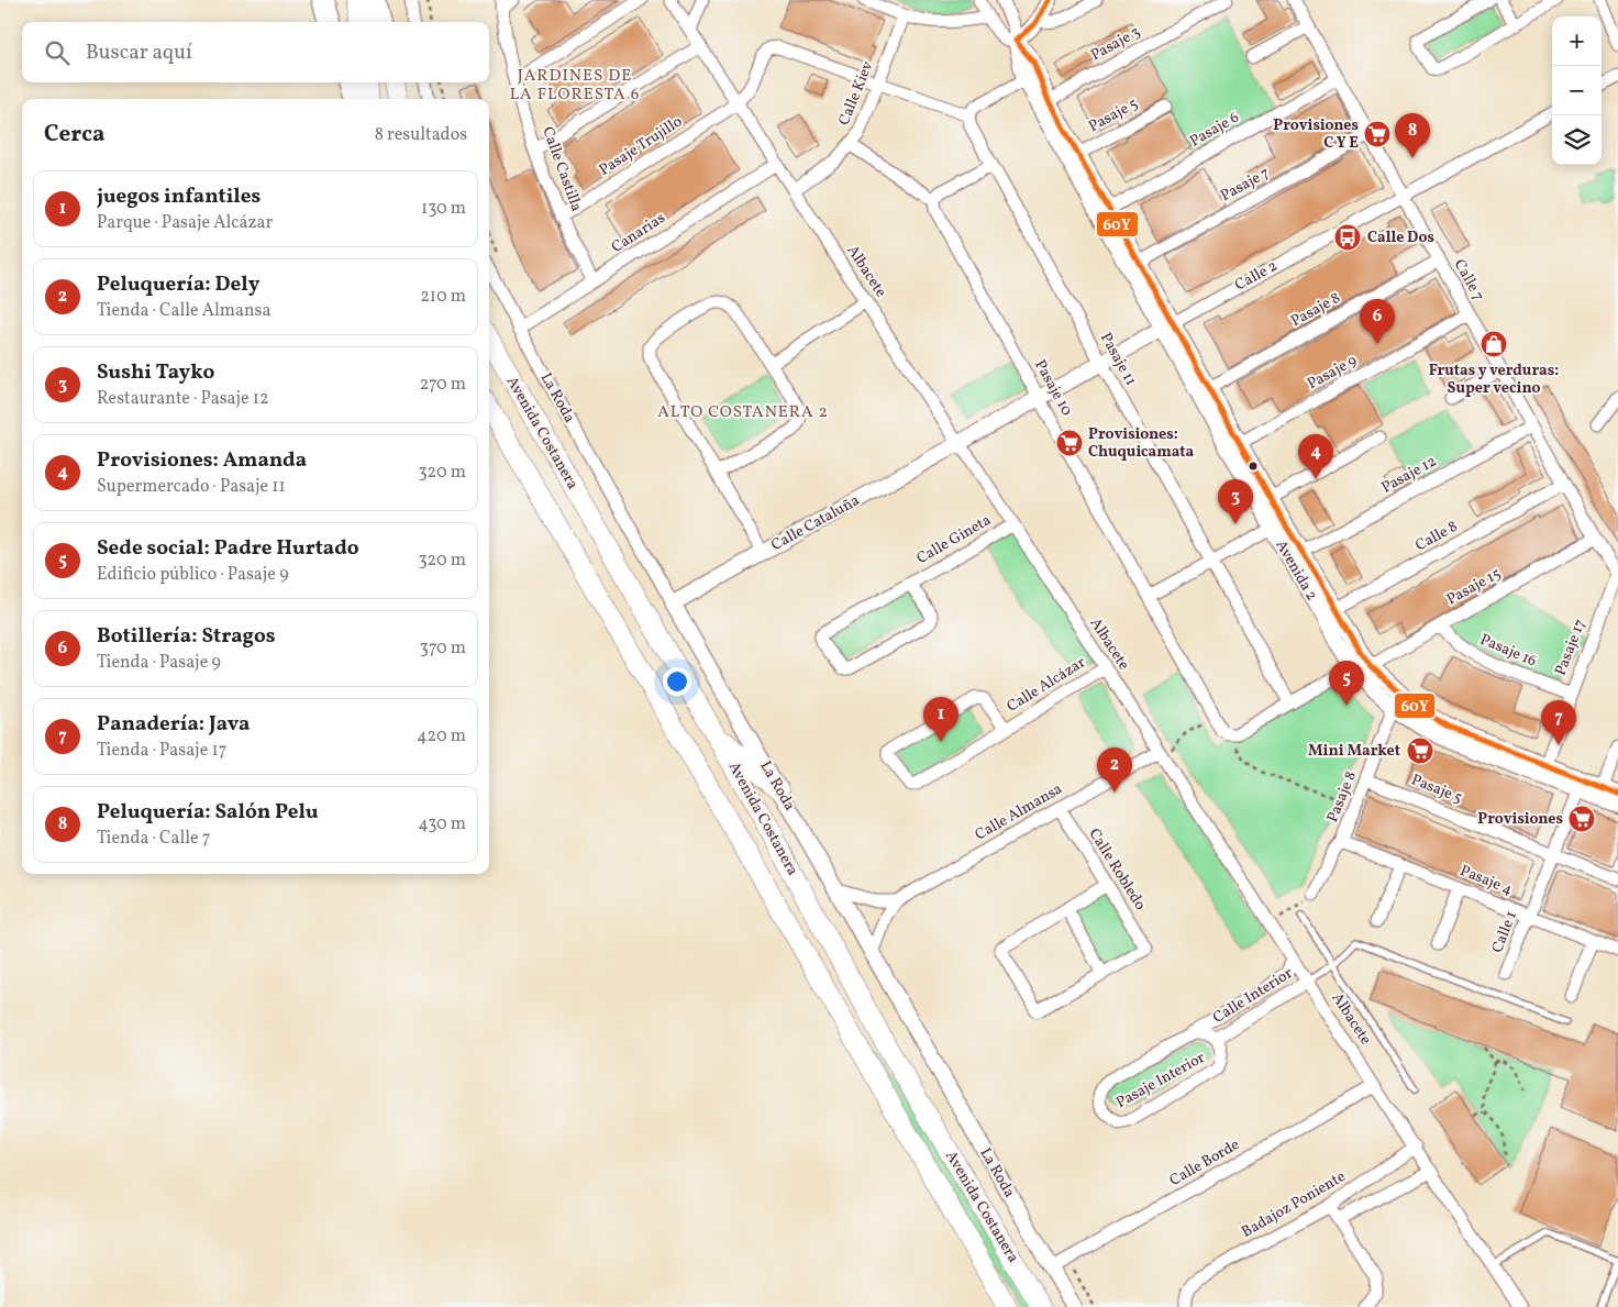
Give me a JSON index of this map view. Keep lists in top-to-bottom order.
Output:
{
  "streets": {
    "main road": ["Avenida Costanera"],
    "street": [
      "Pasaje 3",
      "Calle Kiev",
      "Pasaje 5",
      "Pasaje 6",
      "Pasaje Trujillo",
      "Calle Castilla",
      "Pasaje 7",
      "Canarias",
      "Albacete",
      "Calle 2",
      "Calle 7",
      "Pasaje 8",
      "Pasaje 11",
      "Pasaje 9",
      "Pasaje 10",
      "La Roda",
      "Pasaje 12",
      "Calle Cataluña",
      "Calle 8",
      "Calle Gineta",
      "Avenida 2",
      "Pasaje 15",
      "Pasaje 17",
      "Pasaje 16",
      "Calle Alcázar",
      "Calle Almansa",
      "Calle Robledo",
      "Pasaje 4",
      "Calle 1",
      "Calle Interior",
      "Pasaje Interior",
      "Calle Borde",
      "Badajoz Poniente"
    ]
  },
  "crossings": [
    ["Pasaje 3", "Avenida 2"],
    ["Calle Kiev", "Pasaje Trujillo"],
    ["Calle Kiev", "Albacete"],
    ["Pasaje 5", "Pasaje 8"],
    ["Pasaje 5", "Avenida 2"],
    ["Pasaje 5", "Calle 1"],
    ["Pasaje 6", "Calle 7"],
    ["Pasaje 6", "Avenida 2"],
    ["Pasaje Trujillo", "Calle Castilla"],
    ["Pasaje Trujillo", "Albacete"],
    ["Calle Castilla", "Canarias"],
    ["Pasaje 7", "Calle 7"],
    ["Pasaje 7", "Avenida 2"],
    ["Canarias", "Albacete"],
    ["Canarias", "La Roda"],
    ["Albacete", "Calle 2"],
    ["Albacete", "Calle Cataluña"],
    ["Albacete", "Calle Gineta"],
    ["Albacete", "Calle Alcázar"],
    ["Albacete", "Calle Almansa"],
    ["Albacete", "Calle Interior"],
    ["Albacete", "Calle Borde"],
    ["Albacete", "Badajoz Poniente"],
    ["Calle 2", "Calle 7"],
    ["Calle 2", "Pasaje 11"],
    ["Calle 2", "Pasaje 10"],
    ["Calle 2", "Calle Cataluña"],
    ["Calle 2", "Avenida 2"],
    ["Calle 7", "Pasaje 8"],
    ["Calle 7", "Pasaje 9"],
    ["Calle 7", "Pasaje 12"],
    ["Calle 7", "Calle 8"],
    ["Calle 7", "Pasaje 15"],
    ["Calle 7", "Pasaje 17"],
    ["Pasaje 8", "Avenida 2"],
    ["Pasaje 8", "Pasaje 4"],
    ["Pasaje 9", "Avenida 2"],
    ["La Roda", "Calle Cataluña"],
    ["La Roda", "Calle Borde"],
    ["Pasaje 12", "Avenida 2"],
    ["Calle 8", "Avenida 2"],
    ["Avenida 2", "Pasaje 15"],
    ["Avenida 2", "Pasaje 17"],
    ["Avenida 2", "Calle 1"],
    ["Pasaje 15", "Pasaje 16"],
    ["Pasaje 17", "Pasaje 16"],
    ["Calle Almansa", "Calle Robledo"],
    ["Pasaje 4", "Calle 1"],
    ["Calle Interior", "Pasaje Interior"]
  ],
  "districts": ["JARDINES DE LA FLORESTA 6", "ALTO COSTANERA 2"],
  "places": {
    "supermarket": [
      "Provisiones C Y E",
      "Provisiones: Chuquicamata",
      "Mini Market",
      "Provisiones"
    ],
    "bus stop": ["Calle Dos"],
    "shop": ["Frutas y verduras: Super vecino"]
  },
  "lines": ["transit line 60Y"],
  "page": {
    "map_buttons": ["+", "−"],
    "search": "Buscar aquí",
    "heading": ["Cerca", "8 resultados"],
    "pins": [
      "8",
      "6",
      "4",
      "3",
      "5",
      "1",
      "7",
      "2"
    ],
    "list": [
      {
        "mark": "1",
        "name": "juegos infantiles",
        "note": "Parque · Pasaje Alcázar",
        "value": "130 m"
      },
      {
        "mark": "2",
        "name": "Peluquería: Dely",
        "note": "Tienda · Calle Almansa",
        "value": "210 m"
      },
      {
        "mark": "3",
        "name": "Sushi Tayko",
        "note": "Restaurante · Pasaje 12",
        "value": "270 m"
      },
      {
        "mark": "4",
        "name": "Provisiones: Amanda",
        "note": "Supermercado · Pasaje 11",
        "value": "320 m"
      },
      {
        "mark": "5",
        "name": "Sede social: Padre Hurtado",
        "note": "Edificio público · Pasaje 9",
        "value": "320 m"
      },
      {
        "mark": "6",
        "name": "Botillería: Stragos",
        "note": "Tienda · Pasaje 9",
        "value": "370 m"
      },
      {
        "mark": "7",
        "name": "Panadería: Java",
        "note": "Tienda · Pasaje 17",
        "value": "420 m"
      },
      {
        "mark": "8",
        "name": "Peluquería: Salón Pelu",
        "note": "Tienda · Calle 7",
        "value": "430 m"
      }
    ]
  }
}
